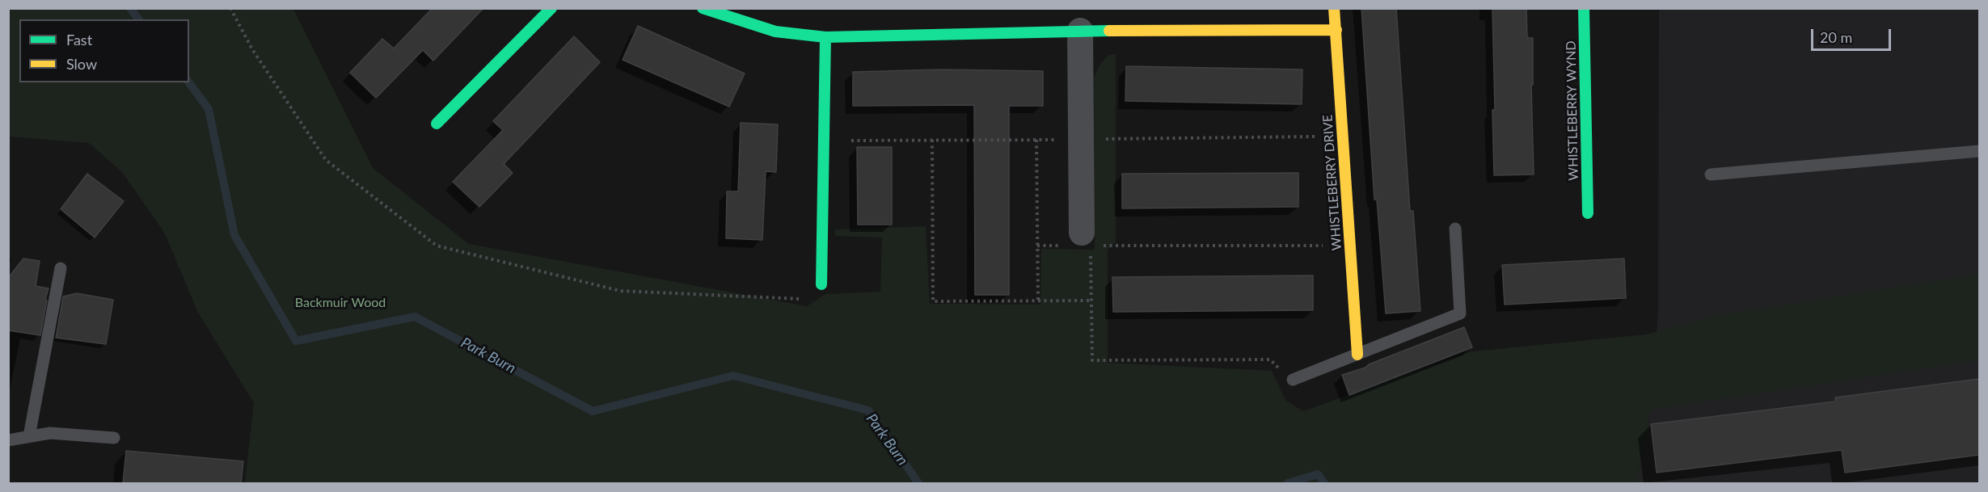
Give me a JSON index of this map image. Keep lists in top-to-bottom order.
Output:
{
  "streets": {
    "street": ["WHISTLEBERRY WYND", "WHISTLEBERRY DRIVE"]
  },
  "water": ["Park Burn"],
  "parks": ["Backmuir Wood"],
  "legend": ["Fast", "Slow"],
  "scale_bar": "20 m"
}
